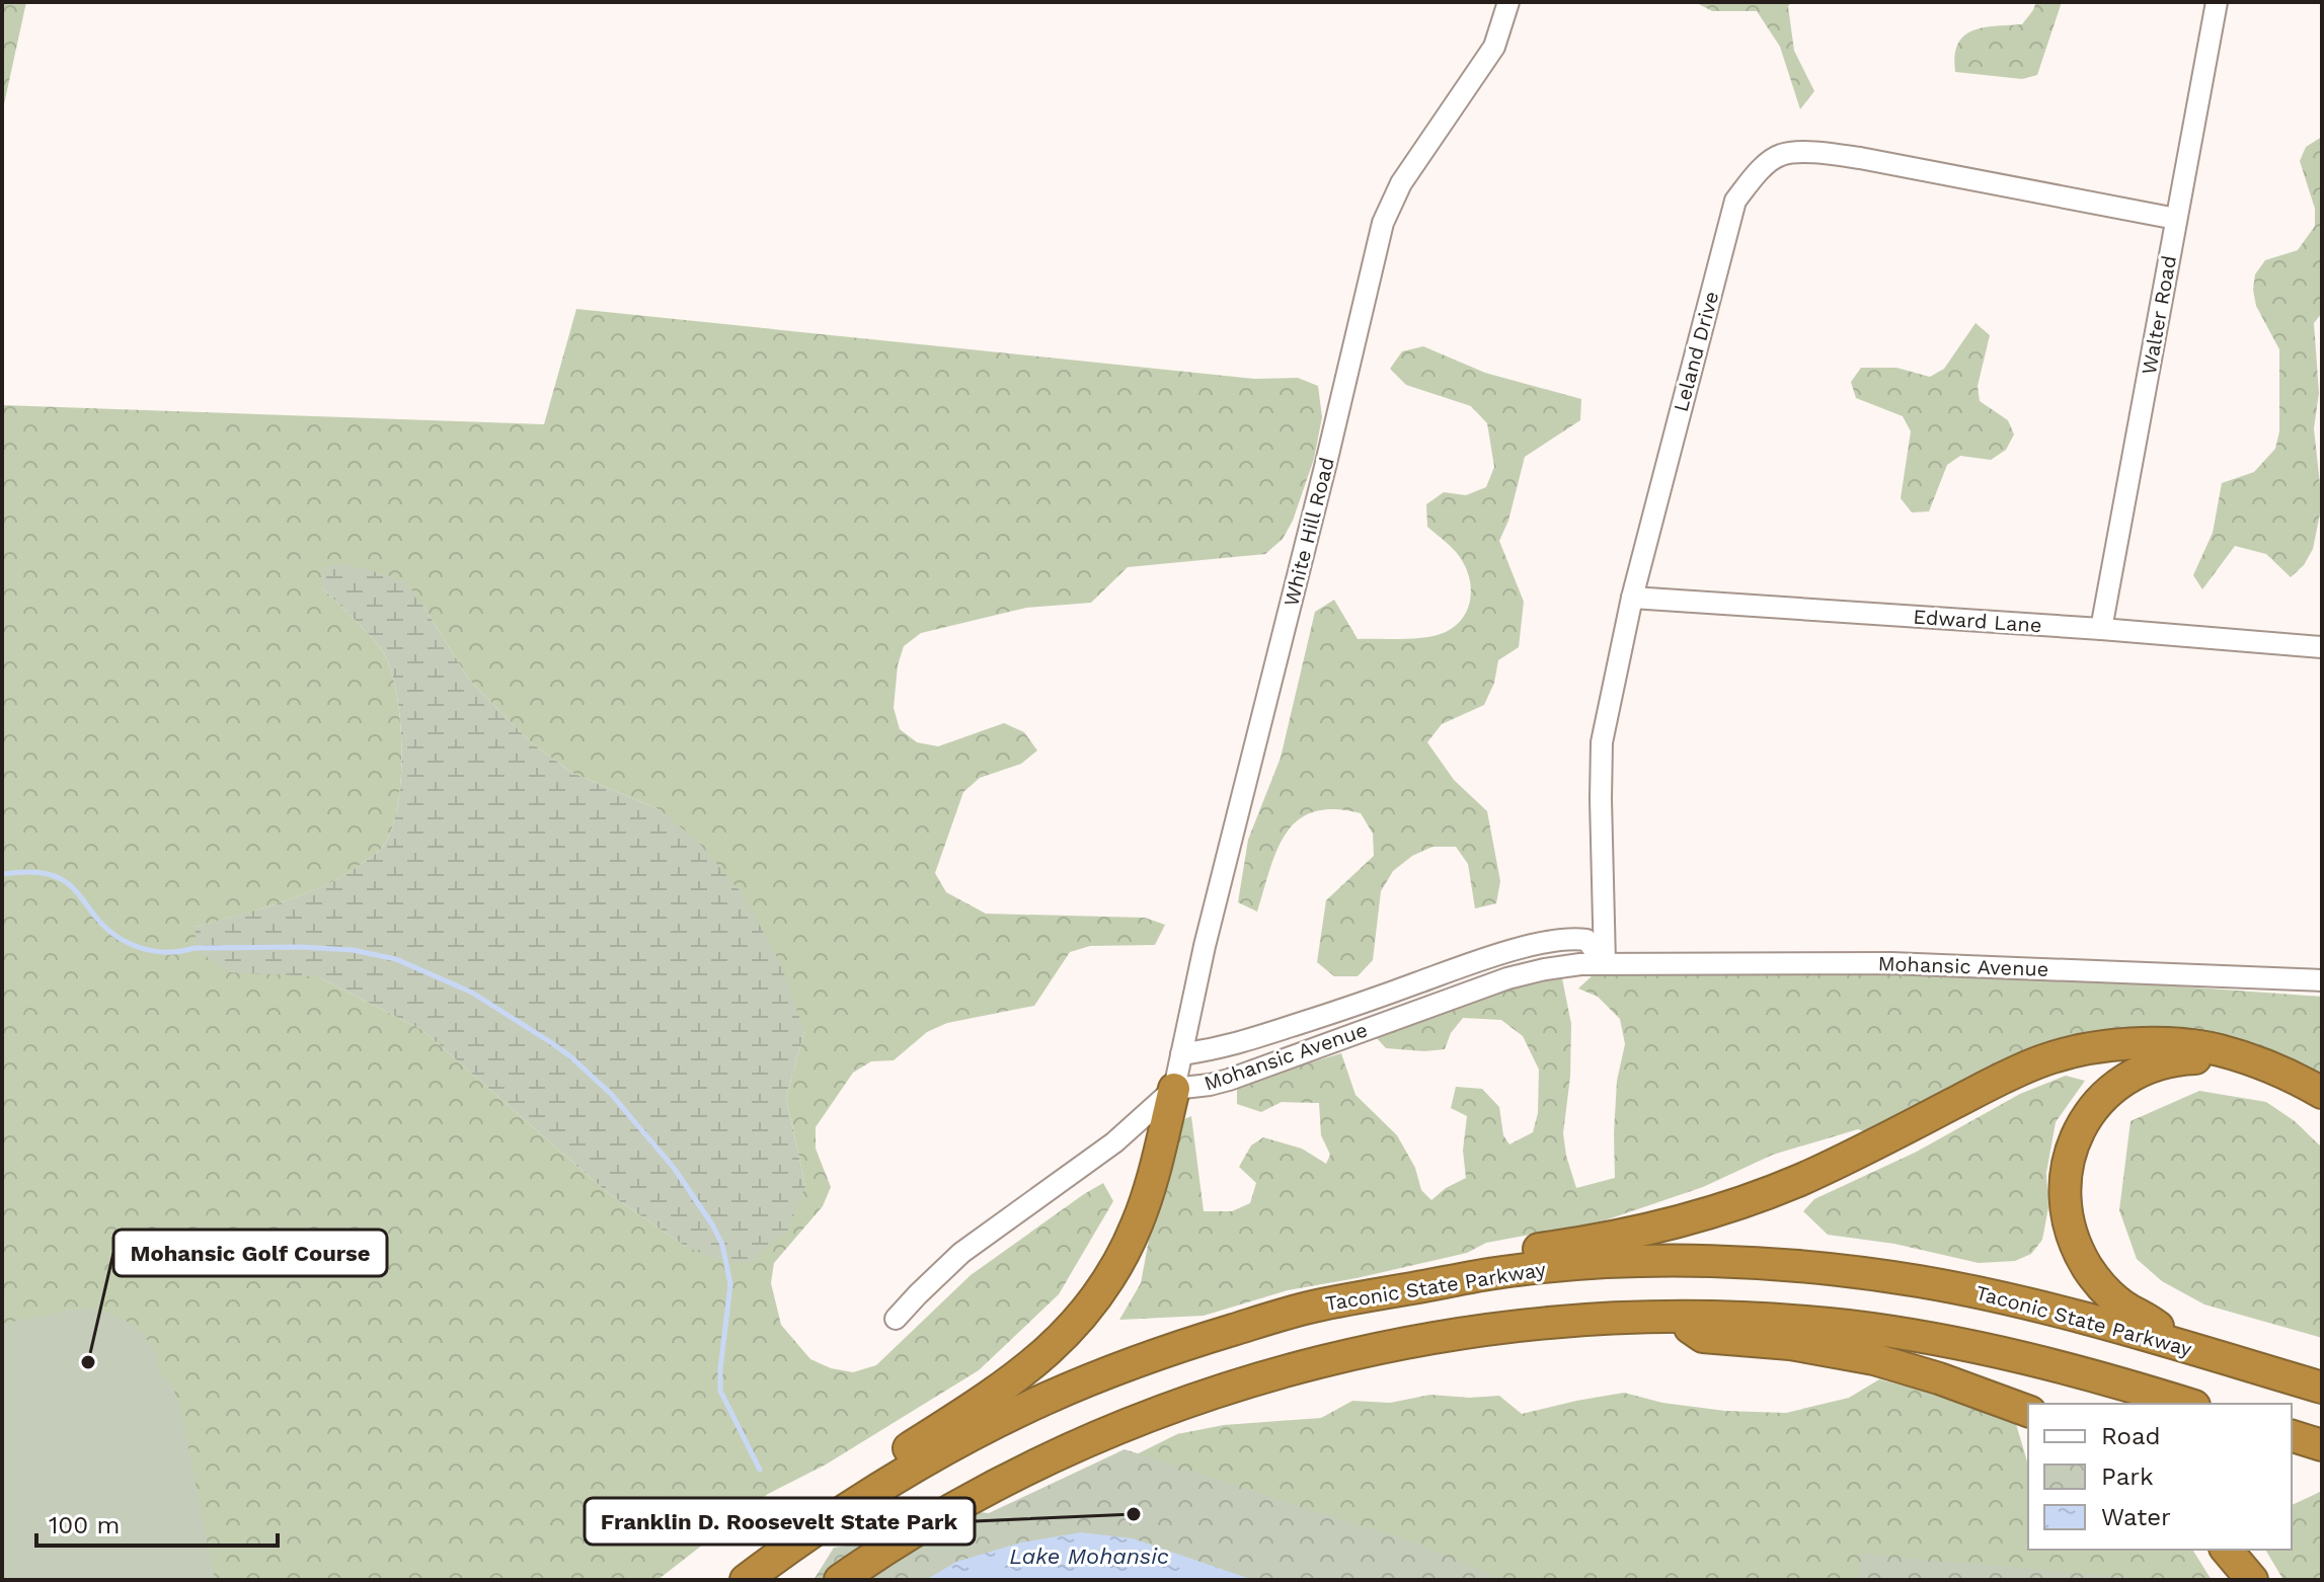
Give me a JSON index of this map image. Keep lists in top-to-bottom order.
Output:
{
  "streets": {
    "highway": ["Taconic State Parkway"],
    "street": [
      "Walter Road",
      "Leland Drive",
      "White Hill Road",
      "Edward Lane",
      "Mohansic Avenue"
    ]
  },
  "crossings": [
    ["Walter Road", "Leland Drive"],
    ["Walter Road", "Edward Lane"],
    ["Leland Drive", "Edward Lane"],
    ["Leland Drive", "Mohansic Avenue"],
    ["White Hill Road", "Mohansic Avenue"]
  ],
  "water": ["Lake Mohansic"],
  "places": ["Mohansic Golf Course", "Franklin D. Roosevelt State Park"],
  "legend": ["Road", "Park", "Water"],
  "scale_bar": "100 m"
}
